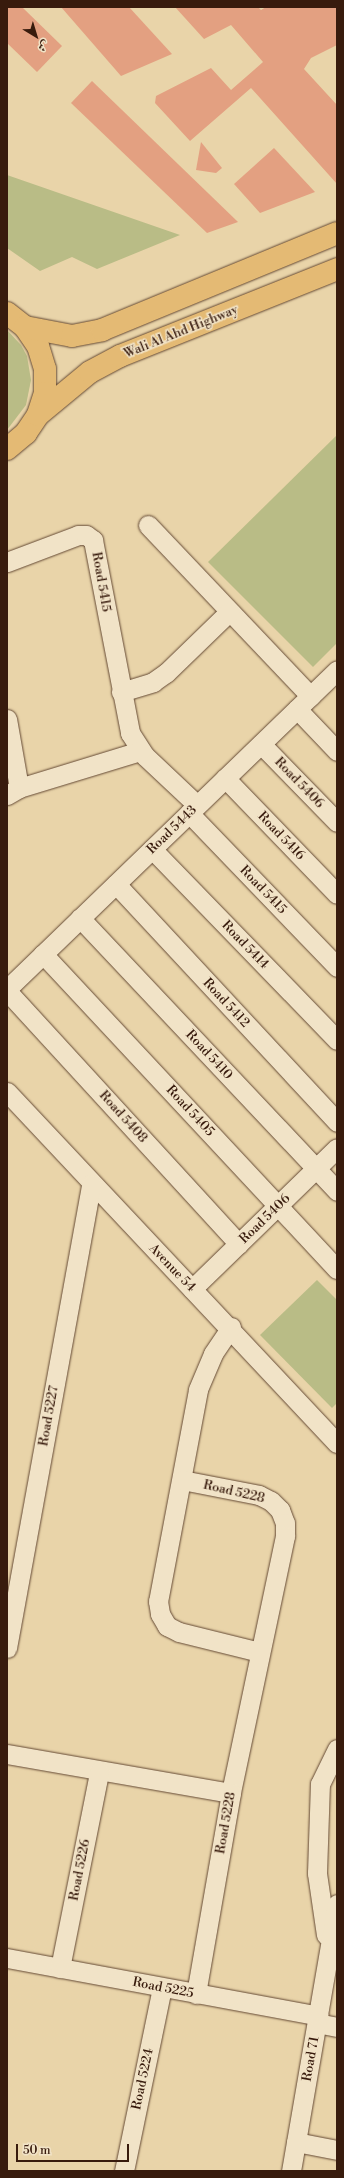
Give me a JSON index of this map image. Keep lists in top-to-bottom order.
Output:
{
  "streets": {
    "main road": ["Wali Al Ahd Highway"],
    "street": [
      "Road 5415",
      "Road 5406",
      "Road 5443",
      "Road 5416",
      "Road 5414",
      "Road 5412",
      "Road 5410",
      "Road 5405",
      "Road 5408",
      "Avenue 54",
      "Road 5227",
      "Road 5228",
      "Road 5226",
      "Road 5225",
      "Road 71",
      "Road 5224"
    ]
  },
  "crossings": [
    ["Road 5415", "Road 5443"],
    ["Road 5406", "Road 5443"],
    ["Road 5406", "Road 5410"],
    ["Road 5406", "Road 5405"],
    ["Road 5406", "Road 5408"],
    ["Road 5406", "Avenue 54"],
    ["Road 5443", "Road 5416"],
    ["Road 5443", "Road 5414"],
    ["Road 5443", "Road 5412"],
    ["Road 5443", "Road 5410"],
    ["Road 5443", "Road 5405"],
    ["Road 5443", "Road 5408"],
    ["Avenue 54", "Road 5227"],
    ["Road 5228", "Road 5225"],
    ["Road 5226", "Road 5225"],
    ["Road 5225", "Road 71"],
    ["Road 5225", "Road 5224"]
  ],
  "scale_bar": "50 m",
  "north": "bottom right"
}
